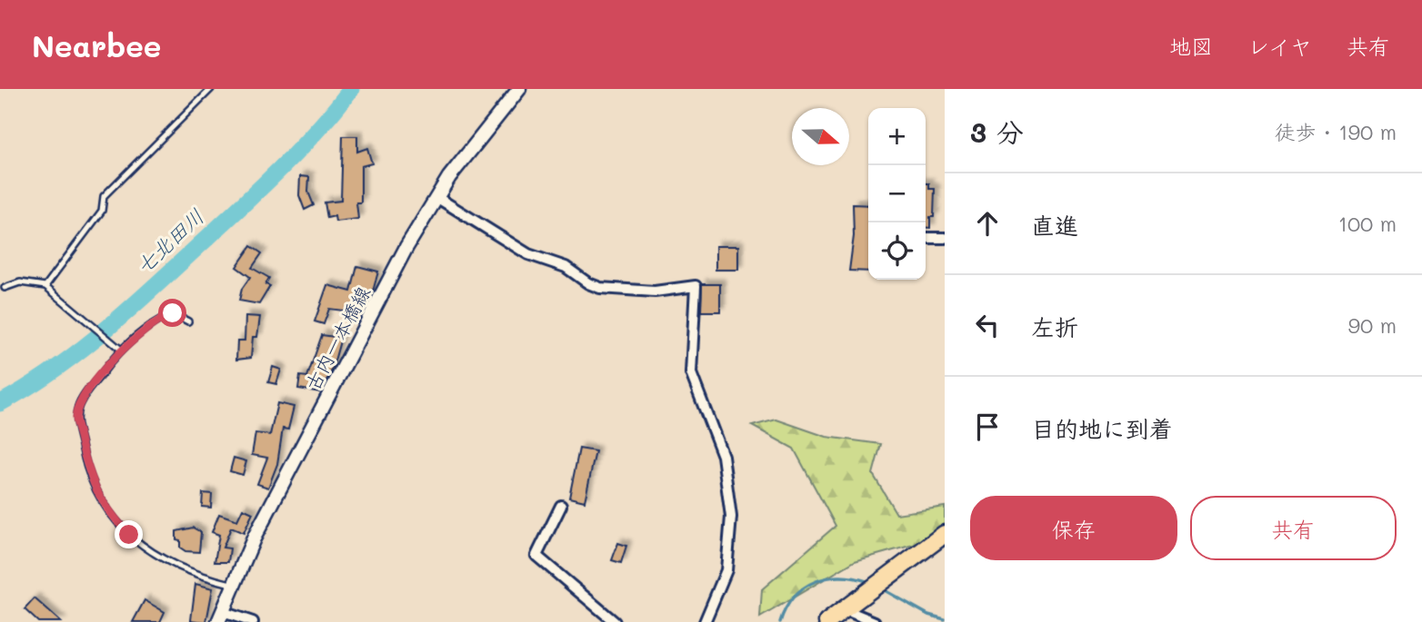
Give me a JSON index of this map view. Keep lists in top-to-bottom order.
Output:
{
  "streets": {
    "street": ["古内一本橋線"]
  },
  "water": ["七北田川"],
  "north": "right",
  "page": {
    "header": "Nearbee",
    "nav": ["地図", "レイヤ", "共有"],
    "heading": ["3 分", "徒歩 · 190 m"],
    "map_buttons": ["+", "−"],
    "list": [
      ["直進", "100 m"],
      ["左折", "90 m"],
      "目的地に到着"
    ],
    "buttons": ["保存", "共有"]
  }
}
